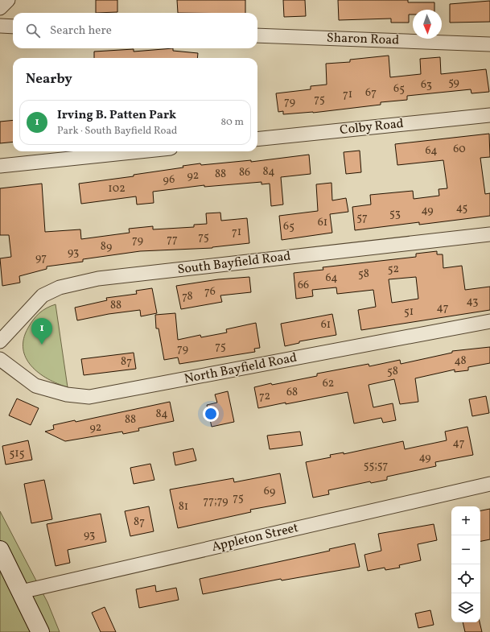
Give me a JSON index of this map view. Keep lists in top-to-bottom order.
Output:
{
  "streets": {
    "street": [
      "Sharon Road",
      "Colby Road",
      "South Bayfield Road",
      "North Bayfield Road",
      "Appleton Street"
    ]
  },
  "house_numbers": [
    "59",
    "63",
    "65",
    "67",
    "71",
    "75",
    "79",
    "60",
    "64",
    "84",
    "86",
    "88",
    "92",
    "96",
    "102",
    "45",
    "49",
    "53",
    "57",
    "61",
    "65",
    "71",
    "75",
    "77",
    "79",
    "89",
    "93",
    "97",
    "52",
    "58",
    "64",
    "66",
    "76",
    "78",
    "43",
    "88",
    "47",
    "51",
    "61",
    "75",
    "79",
    "48",
    "87",
    "58",
    "62",
    "68",
    "72",
    "84",
    "88",
    "92",
    "47",
    "515",
    "49",
    "55;57",
    "69",
    "75",
    "77;79",
    "81",
    "87",
    "93"
  ],
  "north": "bottom",
  "page": {
    "search": "Search here",
    "heading": "Nearby",
    "list": [
      {
        "mark": "1",
        "name": "Irving B. Patten Park",
        "note": "Park · South Bayfield Road",
        "value": "80 m"
      }
    ],
    "pins": "1",
    "map_buttons": ["+", "−"]
  }
}
